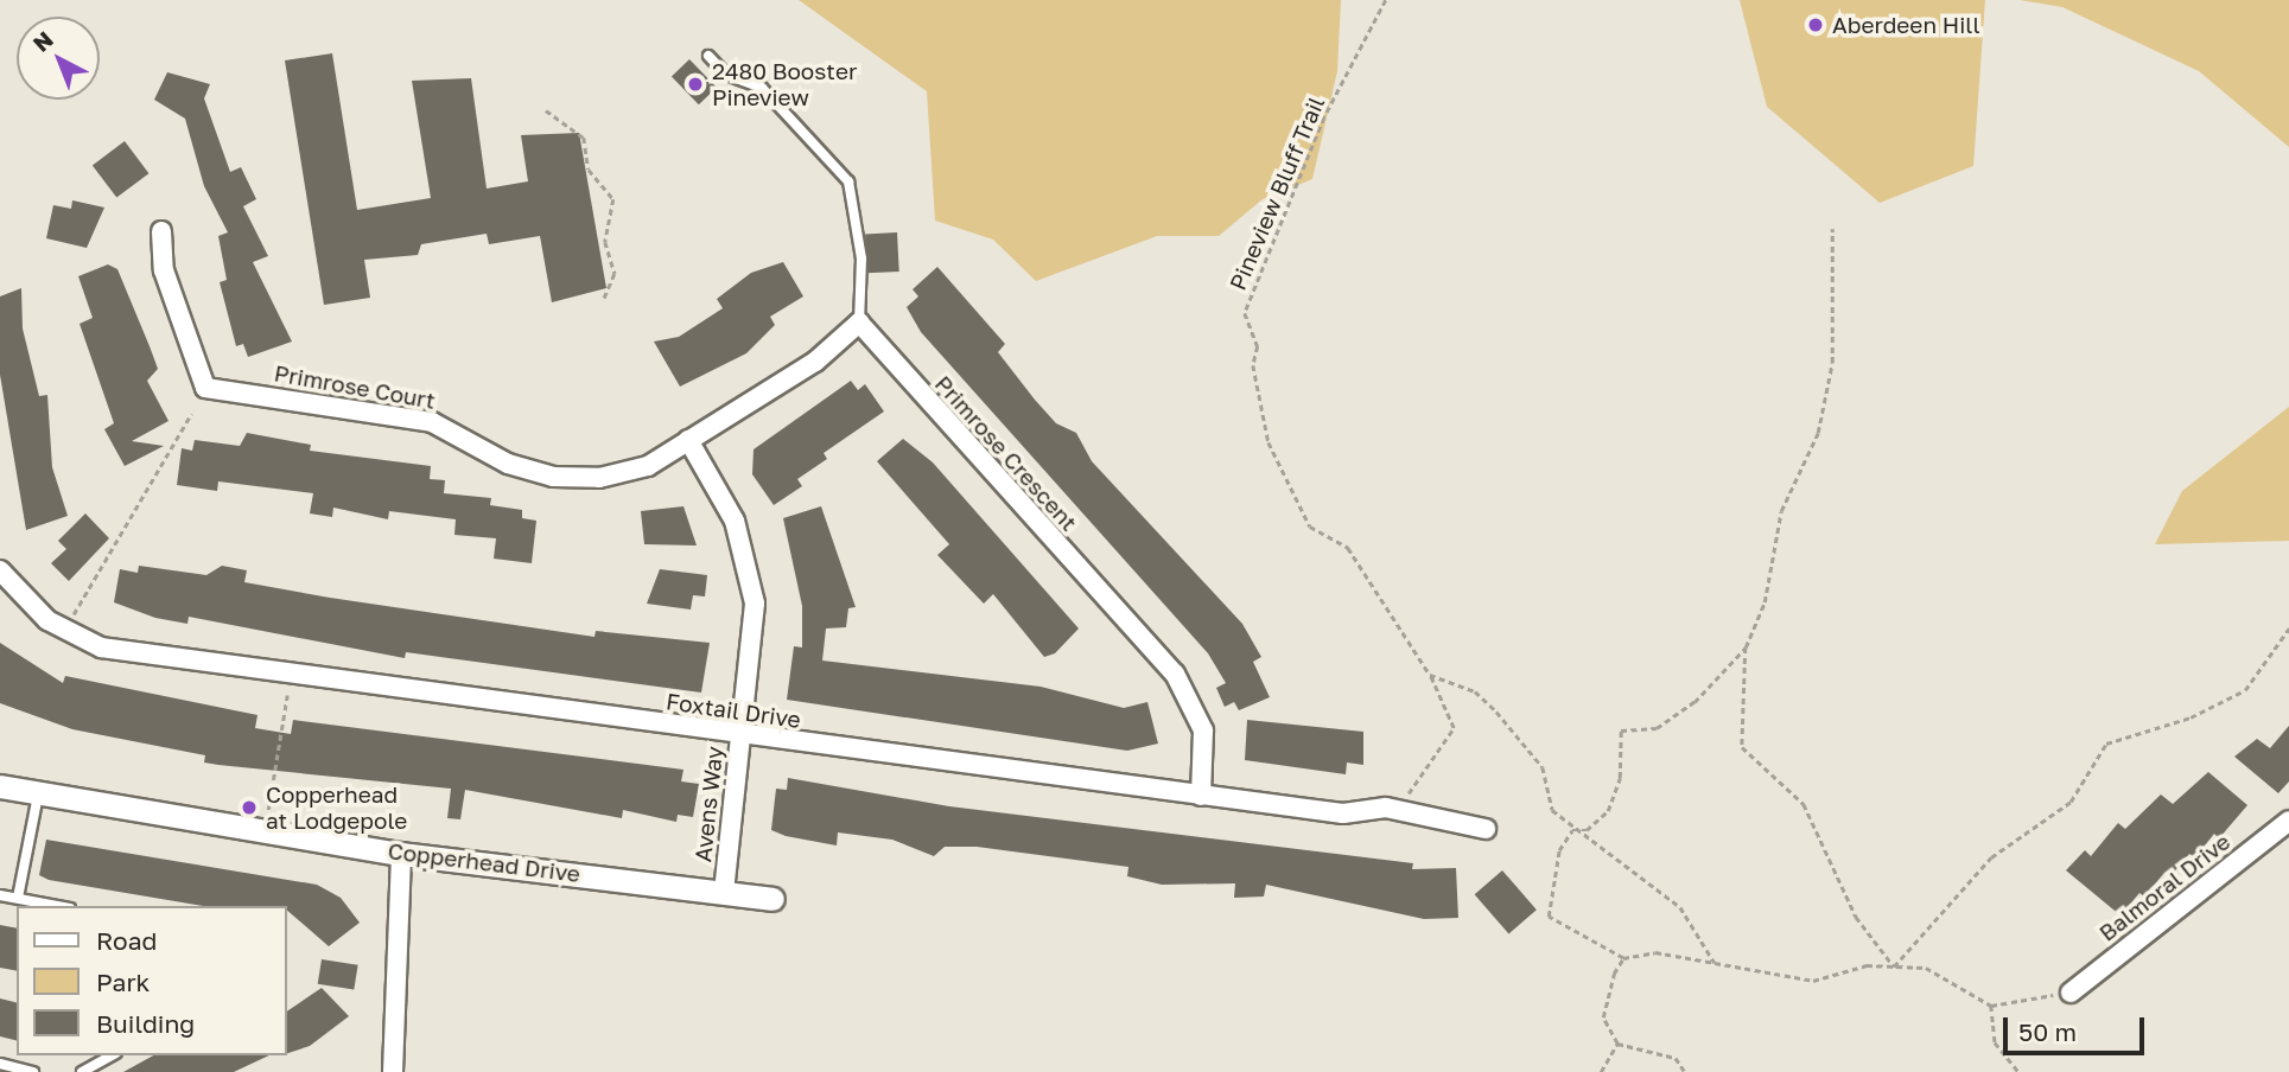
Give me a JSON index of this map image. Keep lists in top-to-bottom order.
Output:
{
  "streets": {
    "street": [
      "Primrose Court",
      "Primrose Crescent",
      "Foxtail Drive",
      "Avens Way",
      "Copperhead Drive",
      "Balmoral Drive"
    ],
    "path": ["Pineview Bluff Trail"]
  },
  "crossings": [
    ["Pineview Bluff Trail", "Foxtail Drive"],
    ["Primrose Court", "Avens Way"],
    ["Primrose Crescent", "Foxtail Drive"],
    ["Foxtail Drive", "Avens Way"],
    ["Avens Way", "Copperhead Drive"]
  ],
  "places": ["Aberdeen Hill", "2480 Booster Pineview", "Copperhead at Lodgepole"],
  "legend": ["Road", "Park", "Building"],
  "scale_bar": "50 m",
  "north": "top left"
}
